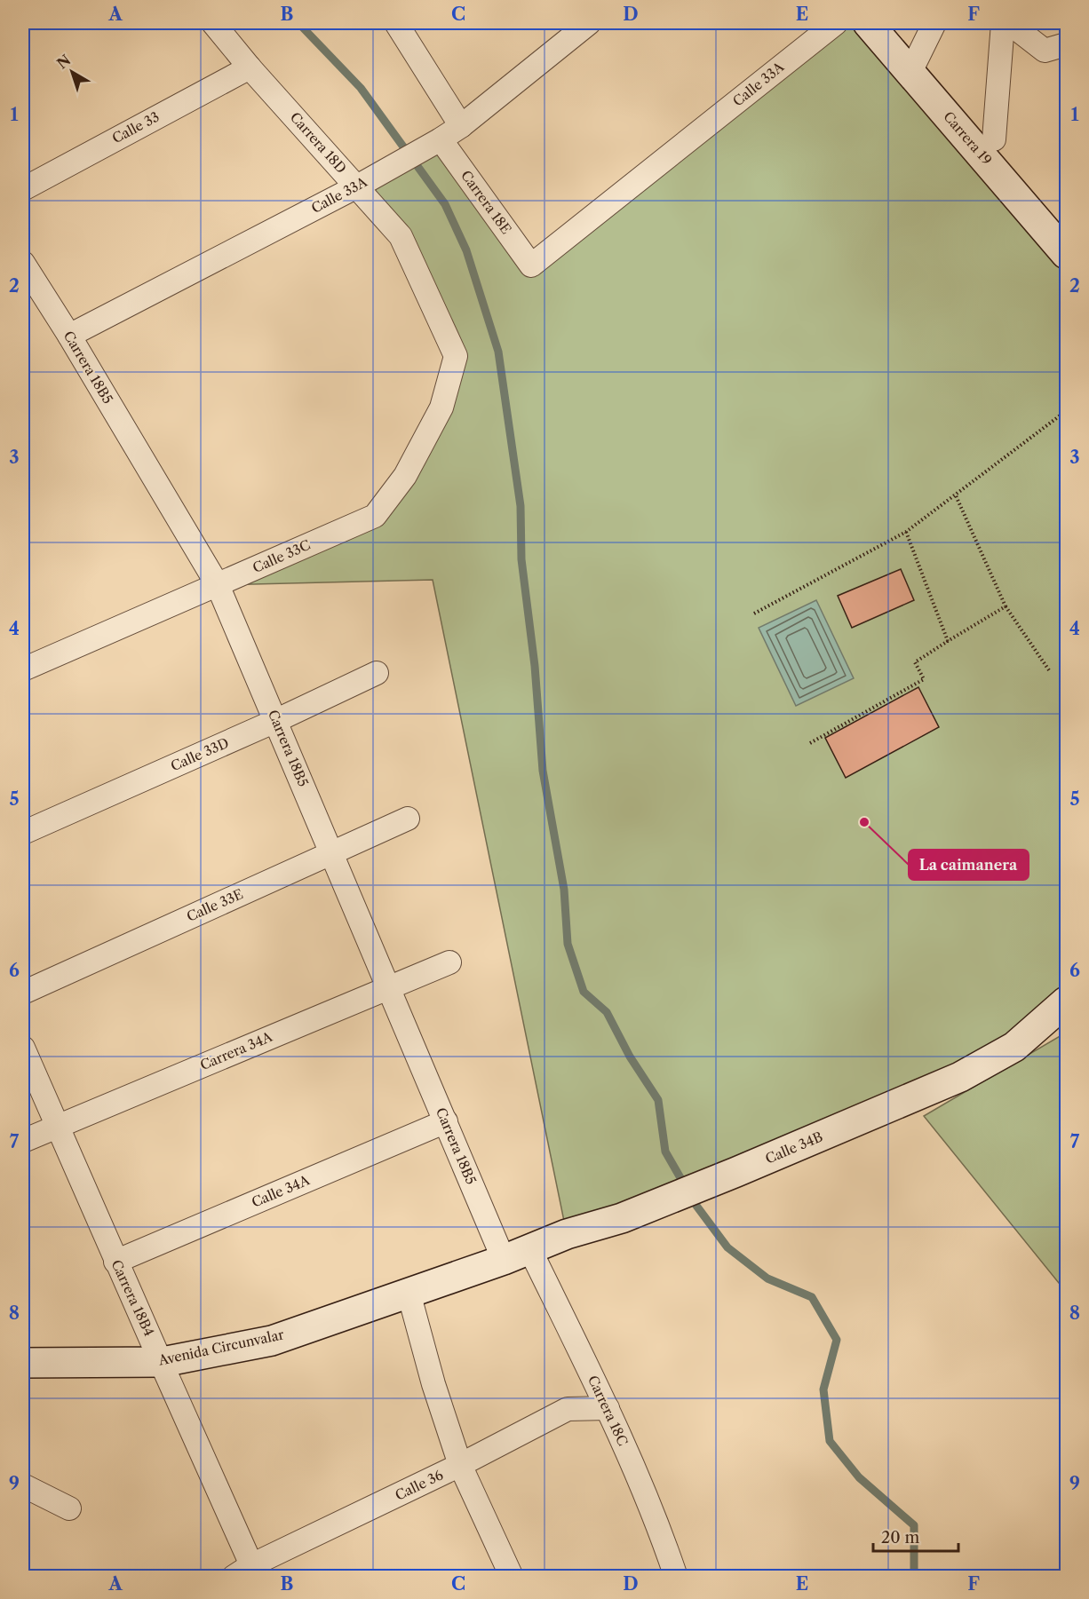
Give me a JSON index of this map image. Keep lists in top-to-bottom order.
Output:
{
  "streets": {
    "main road": ["Carrera 19", "Calle 34B", "Avenida Circunvalar"],
    "street": [
      "Calle 33A",
      "Calle 33",
      "Carrera 18D",
      "Carrera 18E",
      "Carrera 18B5",
      "Calle 33C",
      "Calle 33D",
      "Calle 33E",
      "Carrera 34A",
      "Calle 34A",
      "Carrera 18B4",
      "Carrera 18C",
      "Calle 36"
    ]
  },
  "crossings": [
    ["Calle 33A", "Carrera 18D"],
    ["Calle 33A", "Carrera 18E"],
    ["Calle 33A", "Carrera 18B5"],
    ["Calle 33", "Carrera 18D"],
    ["Carrera 18D", "Calle 33C"],
    ["Carrera 18B5", "Calle 33C"],
    ["Carrera 18B5", "Calle 33D"],
    ["Carrera 18B5", "Calle 33E"],
    ["Carrera 18B5", "Carrera 34A"],
    ["Carrera 18B5", "Calle 34B"],
    ["Carrera 18B5", "Calle 34A"],
    ["Carrera 18B5", "Avenida Circunvalar"],
    ["Carrera 18B5", "Carrera 18C"],
    ["Carrera 34A", "Carrera 18B4"],
    ["Calle 34B", "Avenida Circunvalar"],
    ["Calle 34B", "Carrera 18C"],
    ["Calle 34A", "Carrera 18B4"],
    ["Carrera 18B4", "Avenida Circunvalar"],
    ["Carrera 18B4", "Calle 36"],
    ["Avenida Circunvalar", "Carrera 18C"],
    ["Carrera 18C", "Calle 36"]
  ],
  "places": ["La caimanera"],
  "scale_bar": "20 m",
  "north": "top left",
  "grid": {
    "columns": [
      "A",
      "B",
      "C",
      "D",
      "E",
      "F"
    ],
    "rows": [
      "1",
      "2",
      "3",
      "4",
      "5",
      "6",
      "7",
      "8",
      "9"
    ]
  }
}
